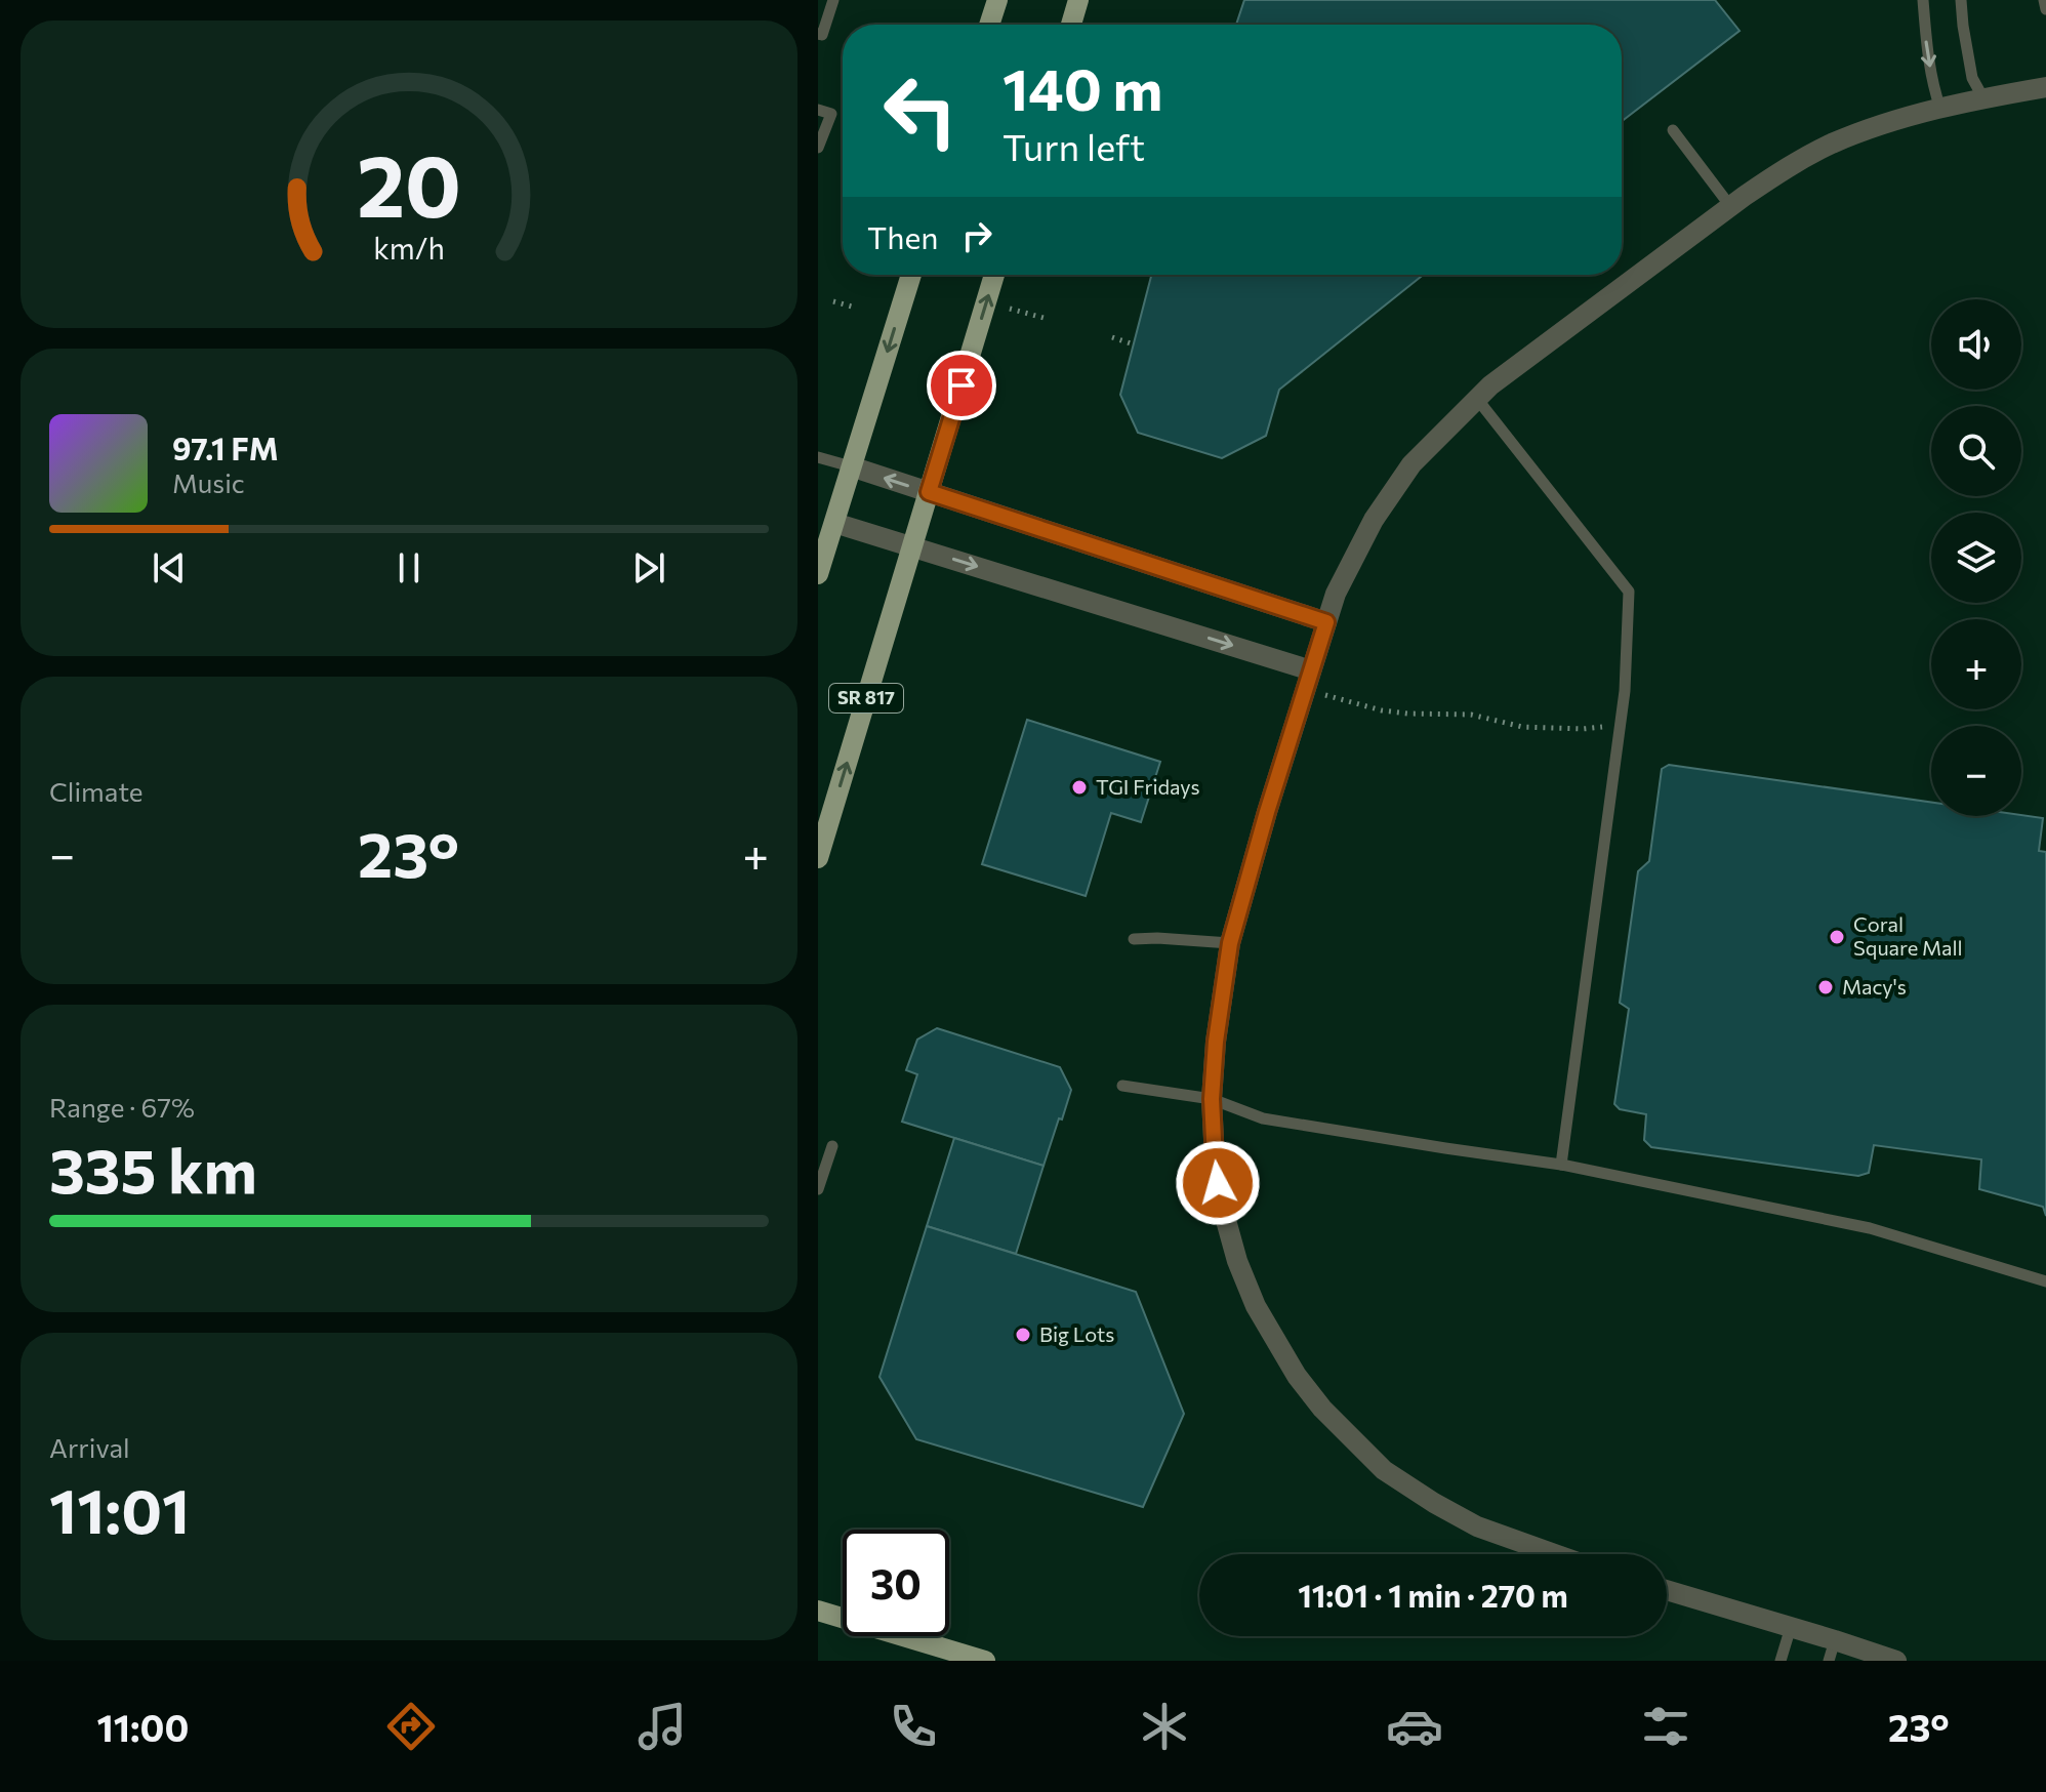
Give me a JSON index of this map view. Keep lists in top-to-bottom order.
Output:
{
  "streets": {
    "main road": ["SR 817"]
  },
  "places": [
    "TGI Fridays",
    "Coral Square Mall",
    "Macy's",
    "Big Lots"
  ],
  "page": {
    "turn": ["140 m", "Turn left"],
    "then": "Then",
    "map_buttons": ["+", "−"],
    "song": ["97.1 FM", "Music"],
    "tile": [
      "Climate",
      ["Range · 67%", "335 km"],
      ["Arrival", "11:01"]
    ],
    "heat": ["−", "23°", "+"],
    "limit": "30",
    "trip": "11:01 · 1 min · 270 m",
    "tabs": ["11:00", "23°"],
    "gauge": ["20", "km/h"]
  }
}
